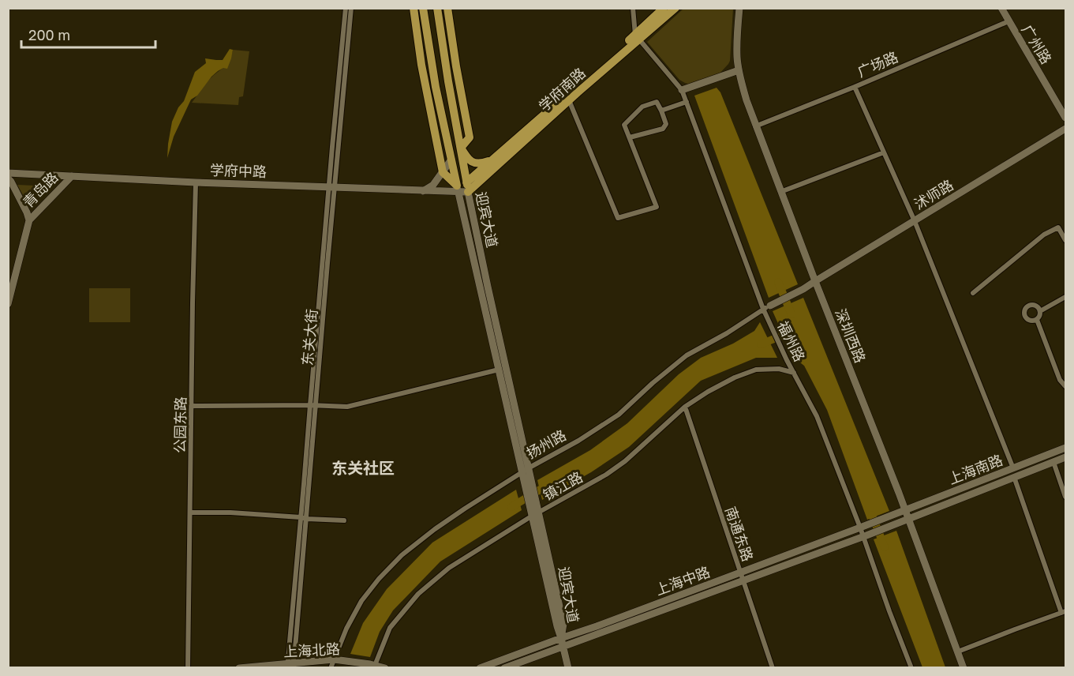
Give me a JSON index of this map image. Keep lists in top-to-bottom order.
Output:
{
  "streets": {
    "main road": [
      "广州路",
      "学府南路",
      "学府中路",
      "青岛路",
      "沭师路",
      "迎宾大道",
      "深圳西路",
      "扬州路",
      "上海南路",
      "上海中路",
      "上海北路"
    ],
    "street": [
      "广场路",
      "东关大街",
      "福州路",
      "公园东路",
      "镇江路",
      "南通东路"
    ]
  },
  "crossings": [
    ["广州路", "广场路"],
    ["广场路", "深圳西路"],
    ["学府南路", "迎宾大道"],
    ["学府南路", "福州路"],
    ["学府中路", "青岛路"],
    ["学府中路", "迎宾大道"],
    ["学府中路", "东关大街"],
    ["学府中路", "公园东路"],
    ["沭师路", "深圳西路"],
    ["沭师路", "扬州路"],
    ["迎宾大道", "扬州路"],
    ["迎宾大道", "镇江路"],
    ["迎宾大道", "上海中路"],
    ["深圳西路", "扬州路"],
    ["深圳西路", "上海南路"],
    ["东关大街", "上海北路"],
    ["福州路", "扬州路"],
    ["福州路", "镇江路"],
    ["福州路", "上海中路"],
    ["扬州路", "上海北路"],
    ["上海南路", "上海中路"],
    ["镇江路", "南通东路"],
    ["镇江路", "上海北路"],
    ["南通东路", "上海中路"]
  ],
  "districts": ["东关社区"],
  "scale_bar": "200 m"
}
